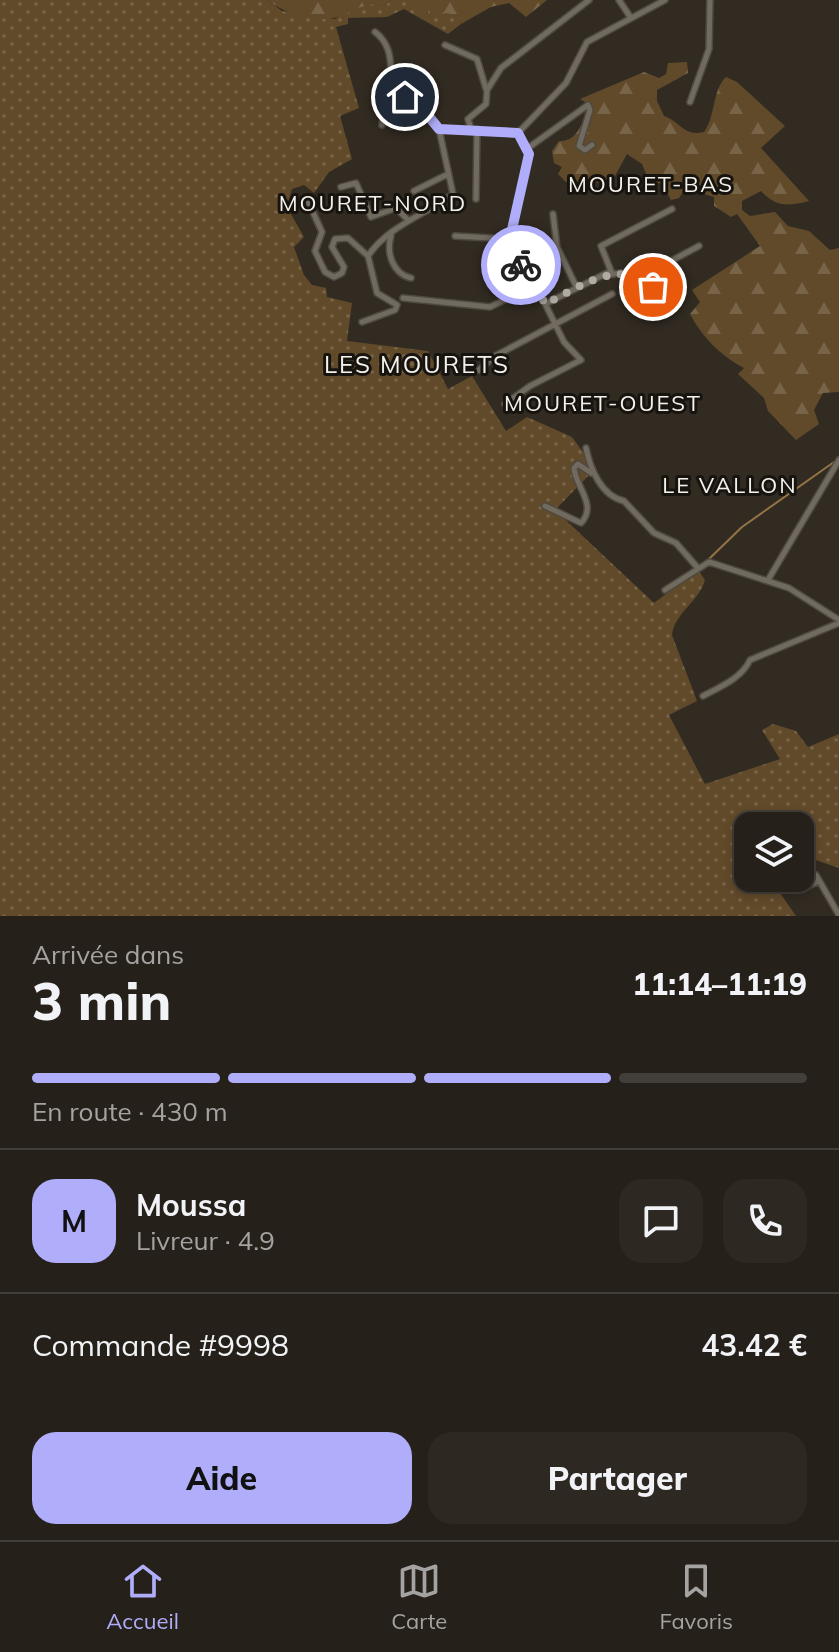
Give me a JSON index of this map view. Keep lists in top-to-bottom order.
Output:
{
  "districts": [
    "MOURET-BAS",
    "MOURET-NORD",
    "LES MOURETS",
    "MOURET-OUEST",
    "LE VALLON"
  ],
  "page": {
    "heading": ["3 min", "Arrivée dans", "11:14–11:19"],
    "panel": [
      "Moussa",
      "Livreur · 4.9",
      "Commande #9998",
      "43.42 €"
    ],
    "bar": "En route · 430 m",
    "round": "M",
    "buttons": ["Aide", "Partager"],
    "tabs": ["Accueil", "Carte", "Favoris"]
  }
}
